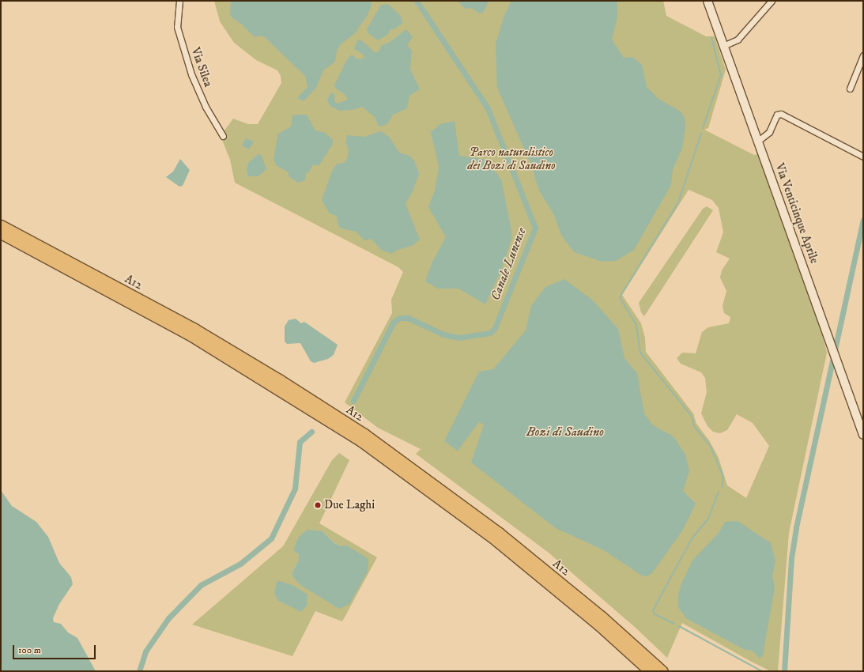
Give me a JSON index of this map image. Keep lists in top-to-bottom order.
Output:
{
  "streets": {
    "highway": ["A12"],
    "main road": ["Via Venticinque Aprile"],
    "street": ["Via Silea"]
  },
  "water": ["Canale Lunense", "Bozi di Saudino"],
  "parks": ["Parco naturalistico dei Bozi di Saudino"],
  "places": ["Due Laghi"],
  "scale_bar": "100 m"
}
